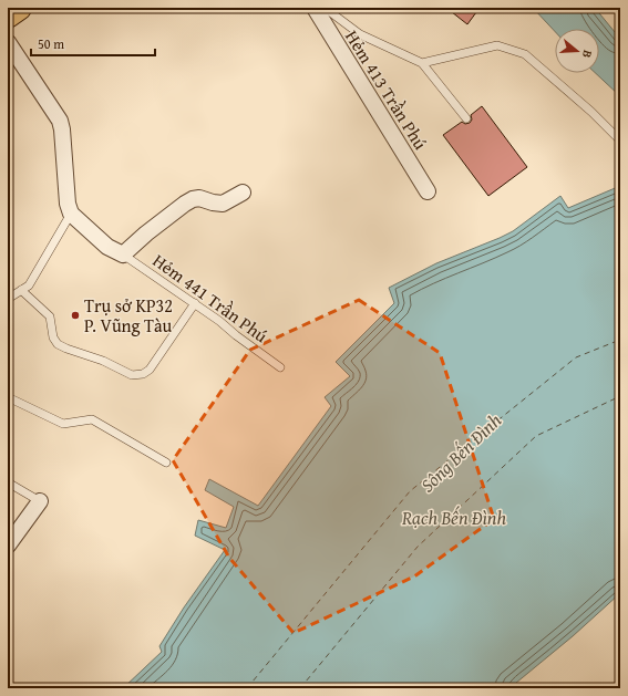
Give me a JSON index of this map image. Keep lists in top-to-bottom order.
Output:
{
  "streets": {
    "street": ["Hẻm 413 Trần Phú"],
    "lane": ["Hẻm 441 Trần Phú"]
  },
  "water": ["Sông Bến Đình", "Rạch Bến Đình"],
  "places": ["Trụ sở KP32 P. Vũng Tàu"],
  "scale_bar": "50 m",
  "north": "right"
}
